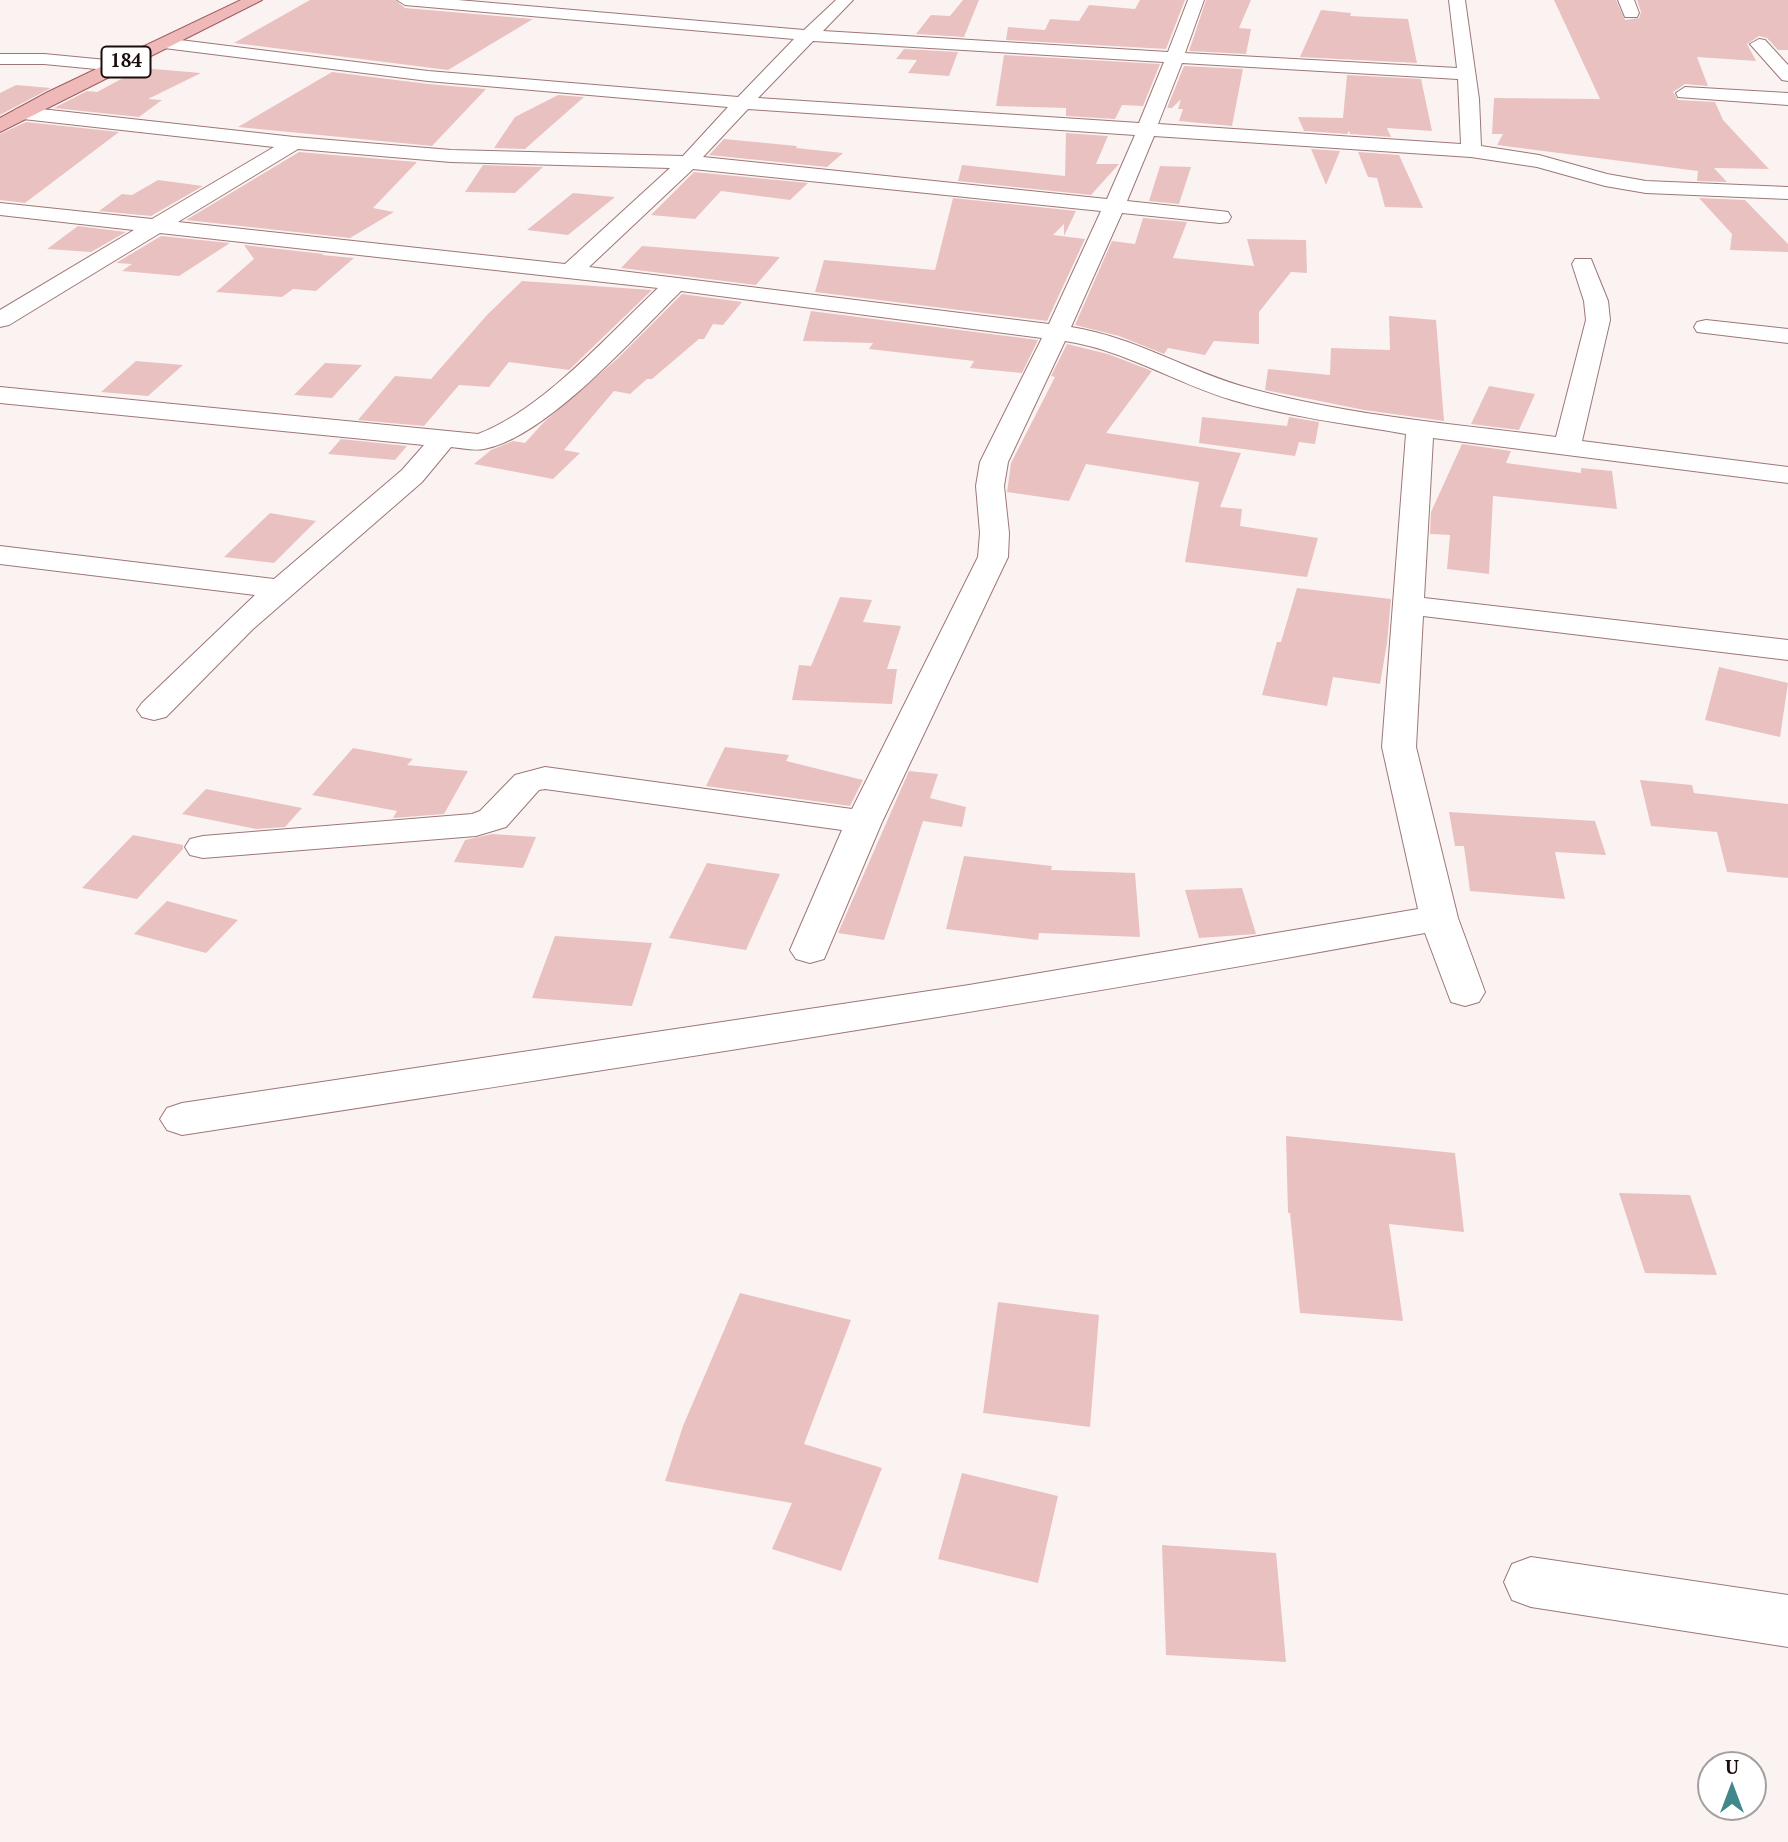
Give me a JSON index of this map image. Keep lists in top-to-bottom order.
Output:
{
  "streets": {
    "main road": ["184"]
  },
  "north": "top"
}
